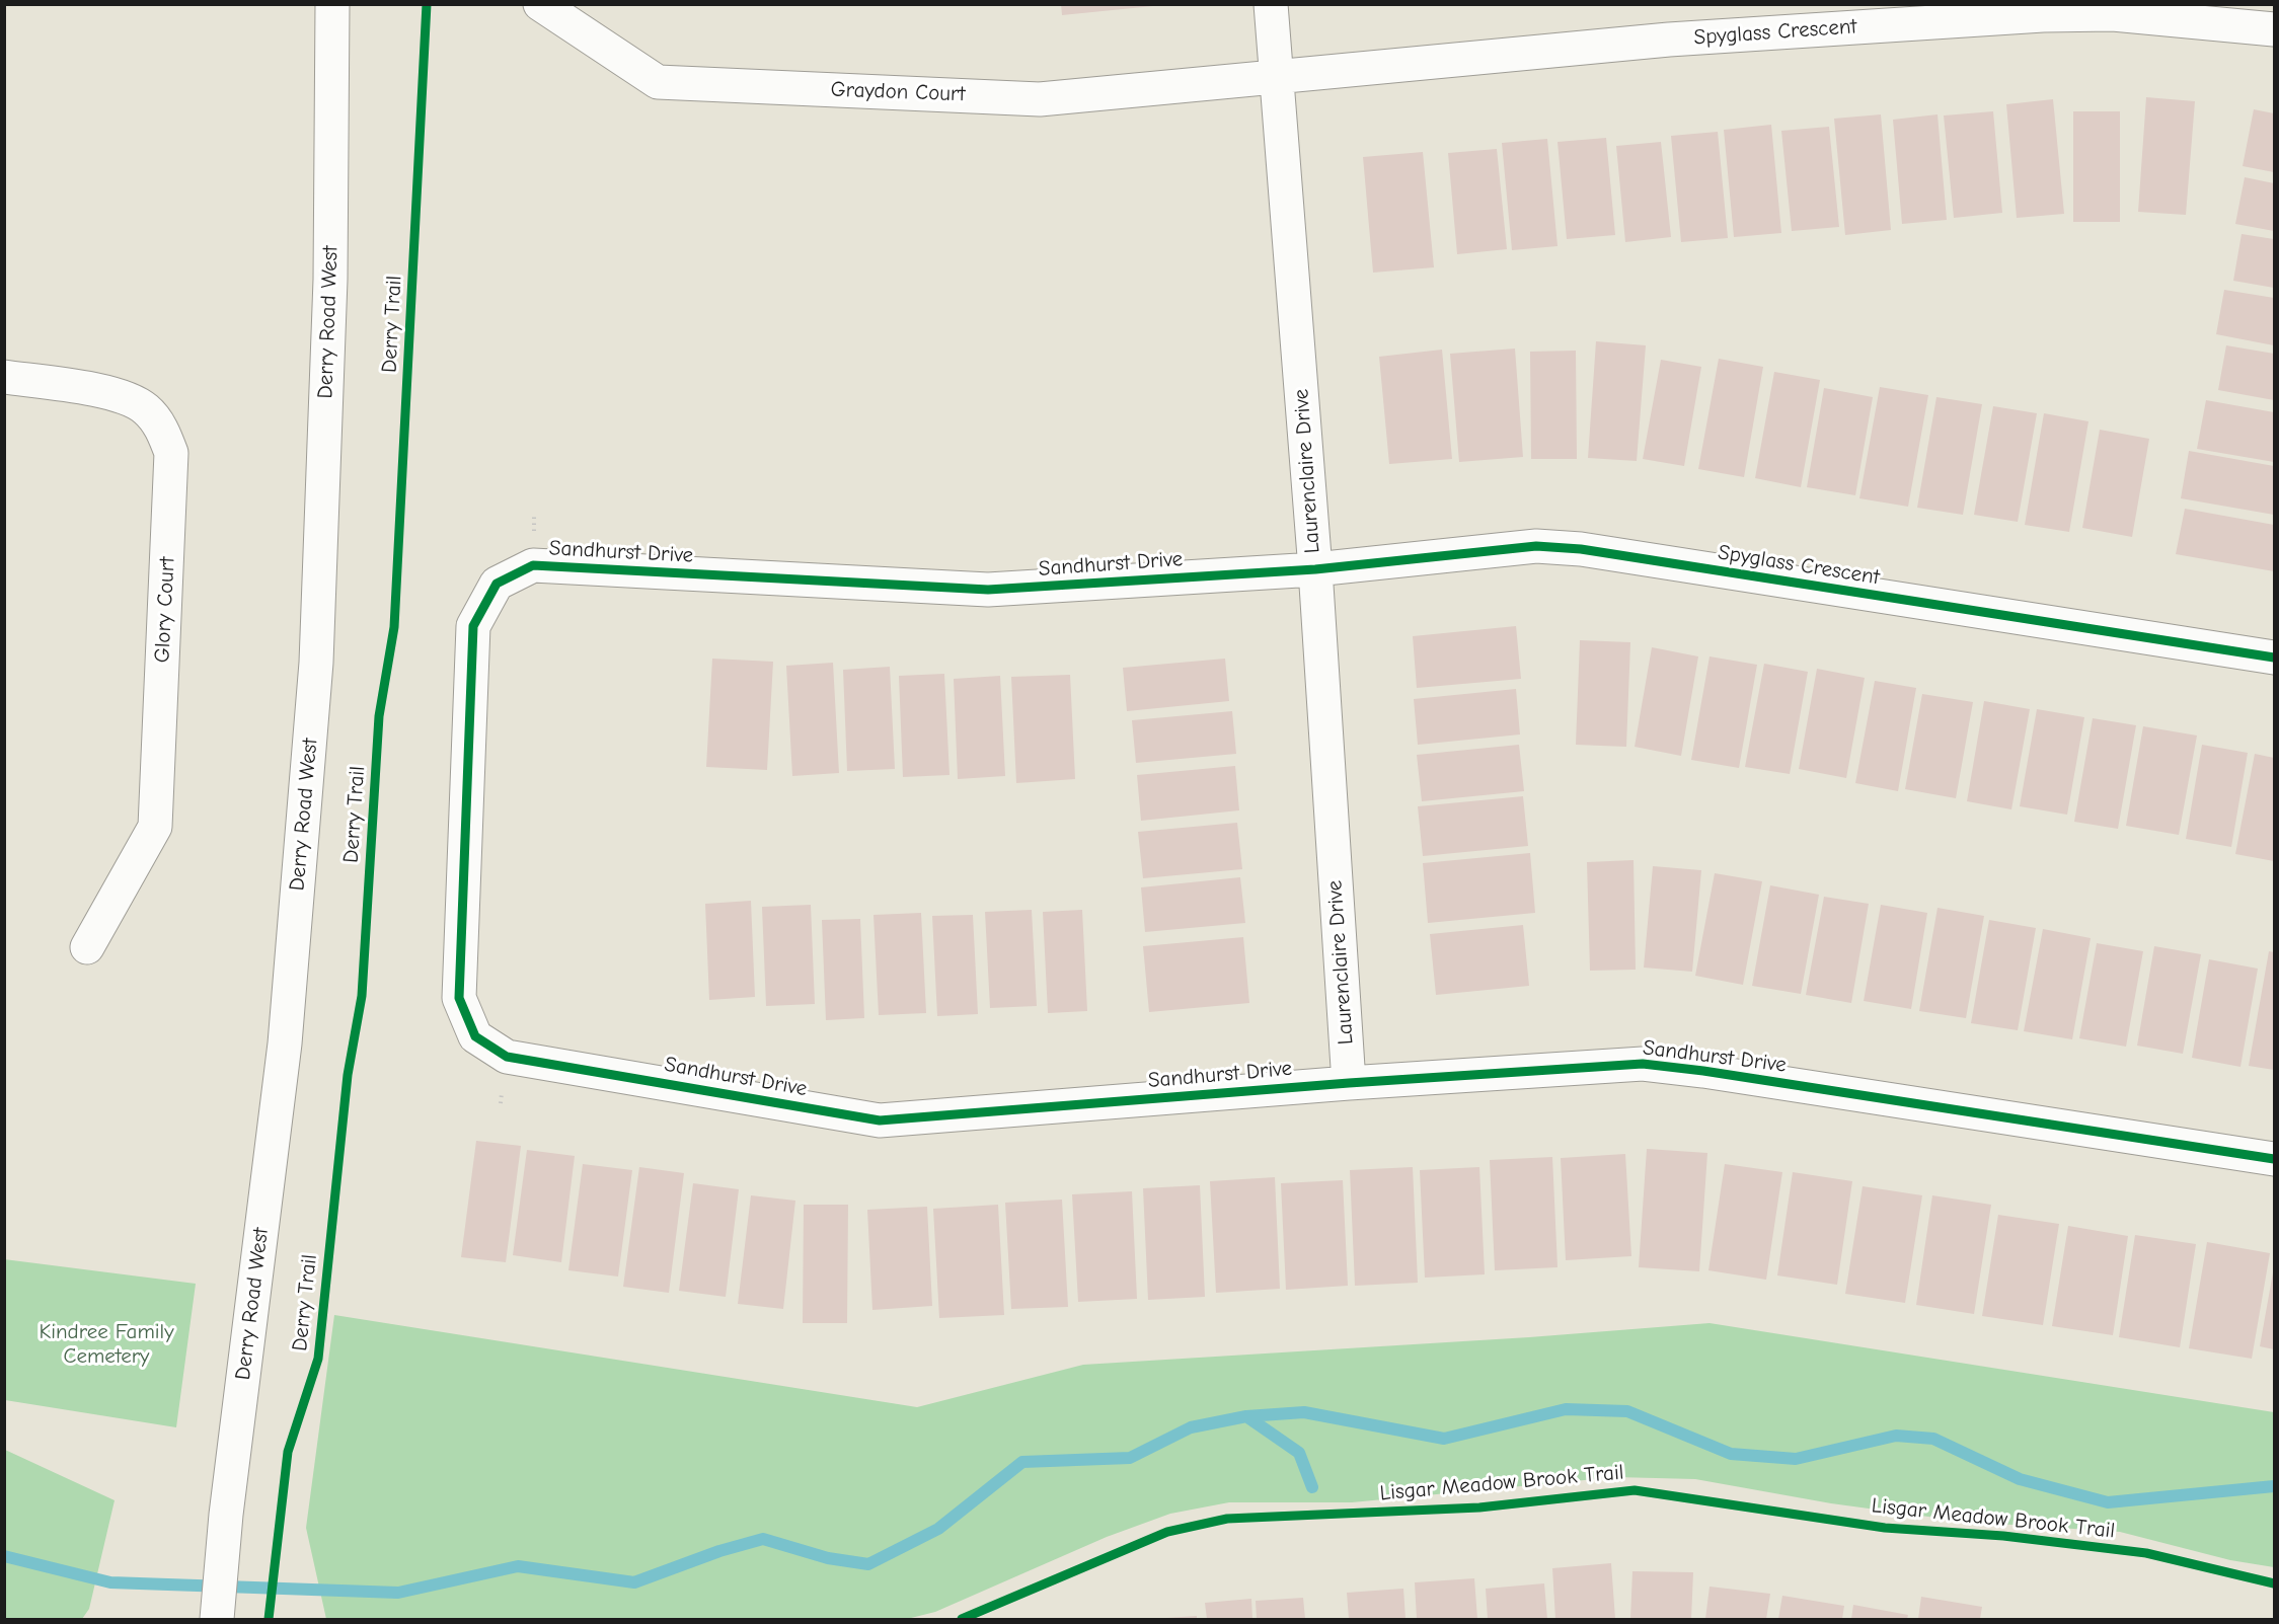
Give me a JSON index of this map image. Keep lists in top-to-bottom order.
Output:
{
  "streets": {
    "street": [
      "Spyglass Crescent",
      "Graydon Court",
      "Derry Road West",
      "Laurenclaire Drive",
      "Sandhurst Drive",
      "Glory Court"
    ],
    "cycle path": ["Derry Trail", "Lisgar Meadow Brook Trail"]
  },
  "crossings": [
    ["Spyglass Crescent", "Graydon Court"],
    ["Spyglass Crescent", "Laurenclaire Drive"],
    ["Spyglass Crescent", "Sandhurst Drive"],
    ["Graydon Court", "Laurenclaire Drive"],
    ["Laurenclaire Drive", "Sandhurst Drive"]
  ],
  "parks": ["Kindree Family Cemetery"]
}
